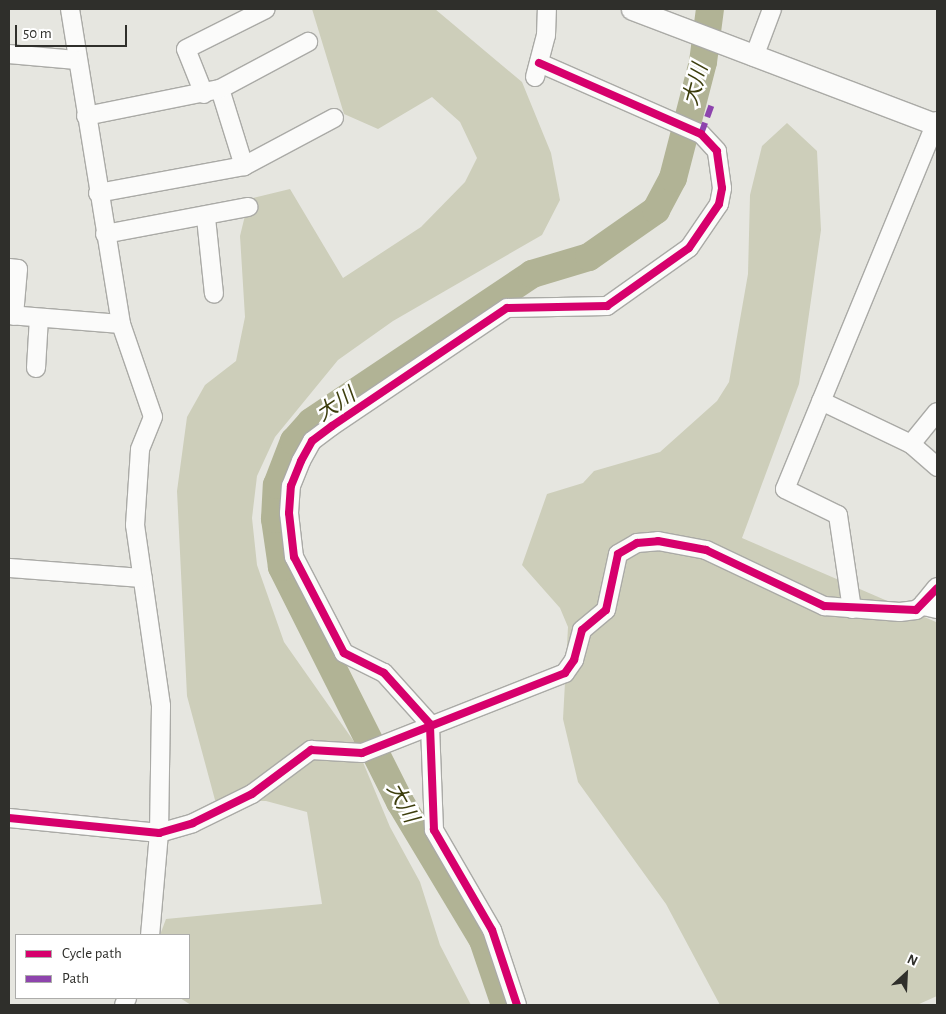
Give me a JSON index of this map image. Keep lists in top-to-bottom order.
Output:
{
  "water": ["大川"],
  "legend": ["Cycle path", "Path"],
  "scale_bar": "50 m",
  "north": "top right"
}
